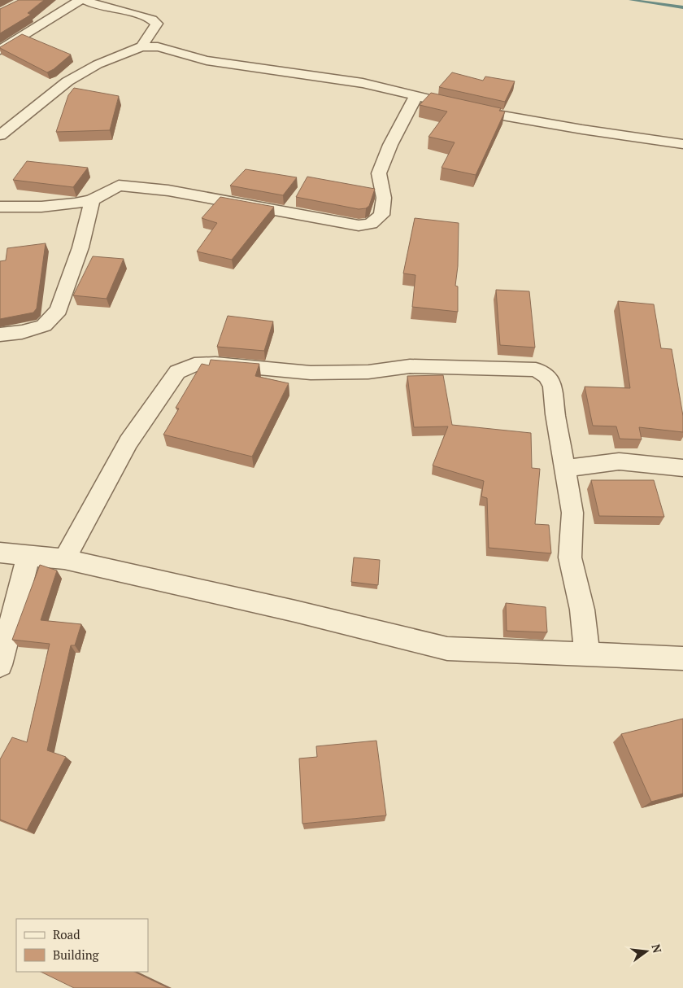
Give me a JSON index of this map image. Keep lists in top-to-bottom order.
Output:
{
  "legend": ["Road", "Building"],
  "north": "right"
}
